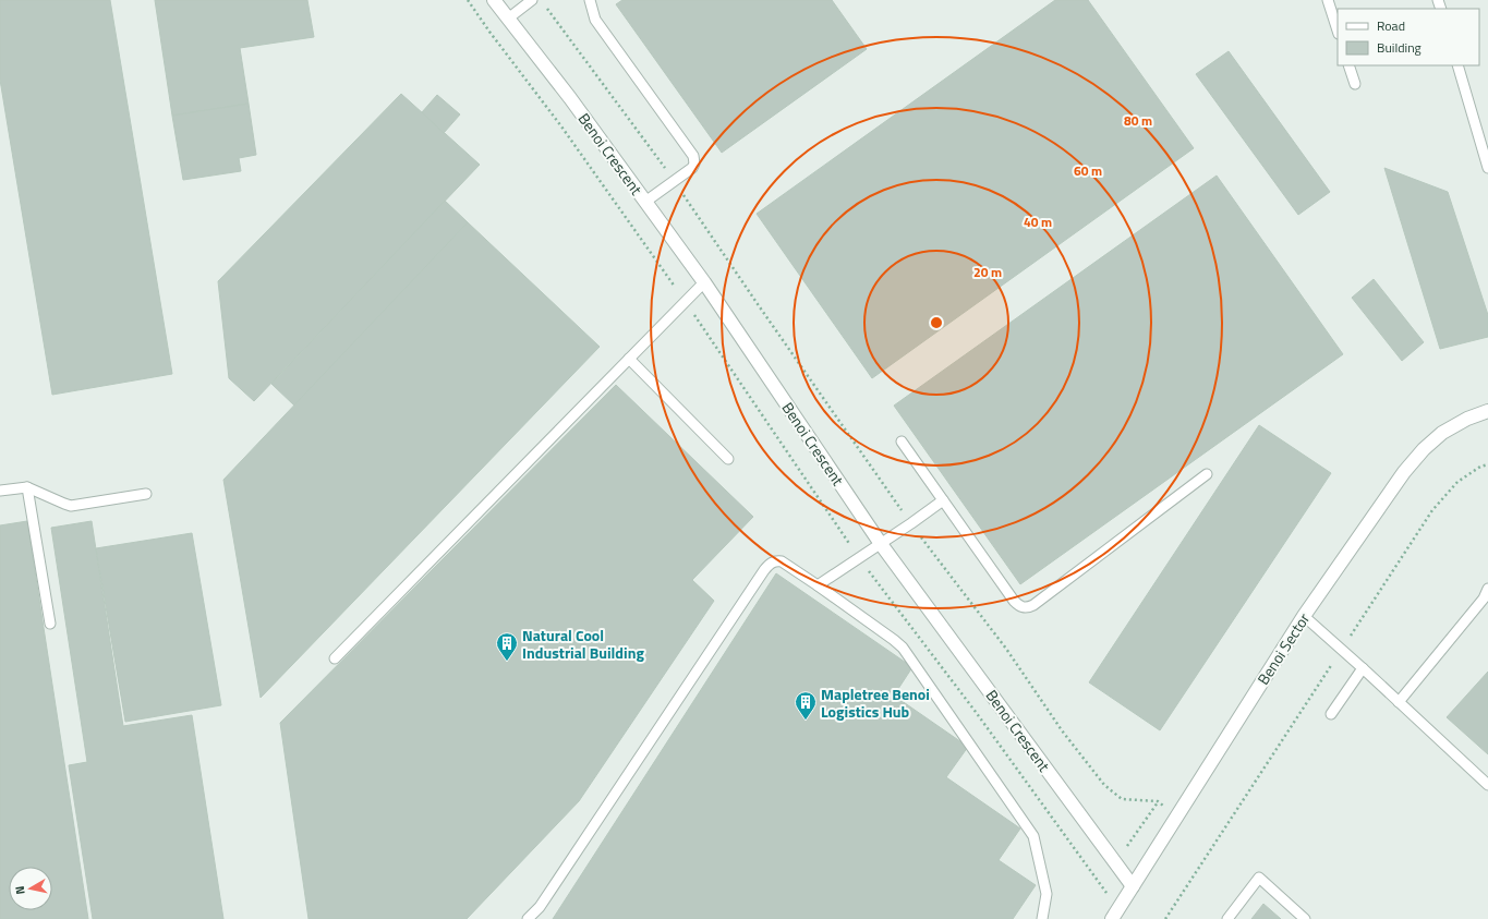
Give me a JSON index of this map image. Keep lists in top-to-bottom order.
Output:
{
  "streets": {
    "street": ["Benoi Crescent", "Benoi Sector"]
  },
  "crossings": [
    ["Benoi Crescent", "Benoi Sector"]
  ],
  "places": {
    "building": ["Natural Cool Industrial Building", "Mapletree Benoi Logistics Hub"]
  },
  "legend": ["Road", "Building"],
  "north": "left",
  "rings": [
    "80 m",
    "60 m",
    "40 m",
    "20 m"
  ]
}
